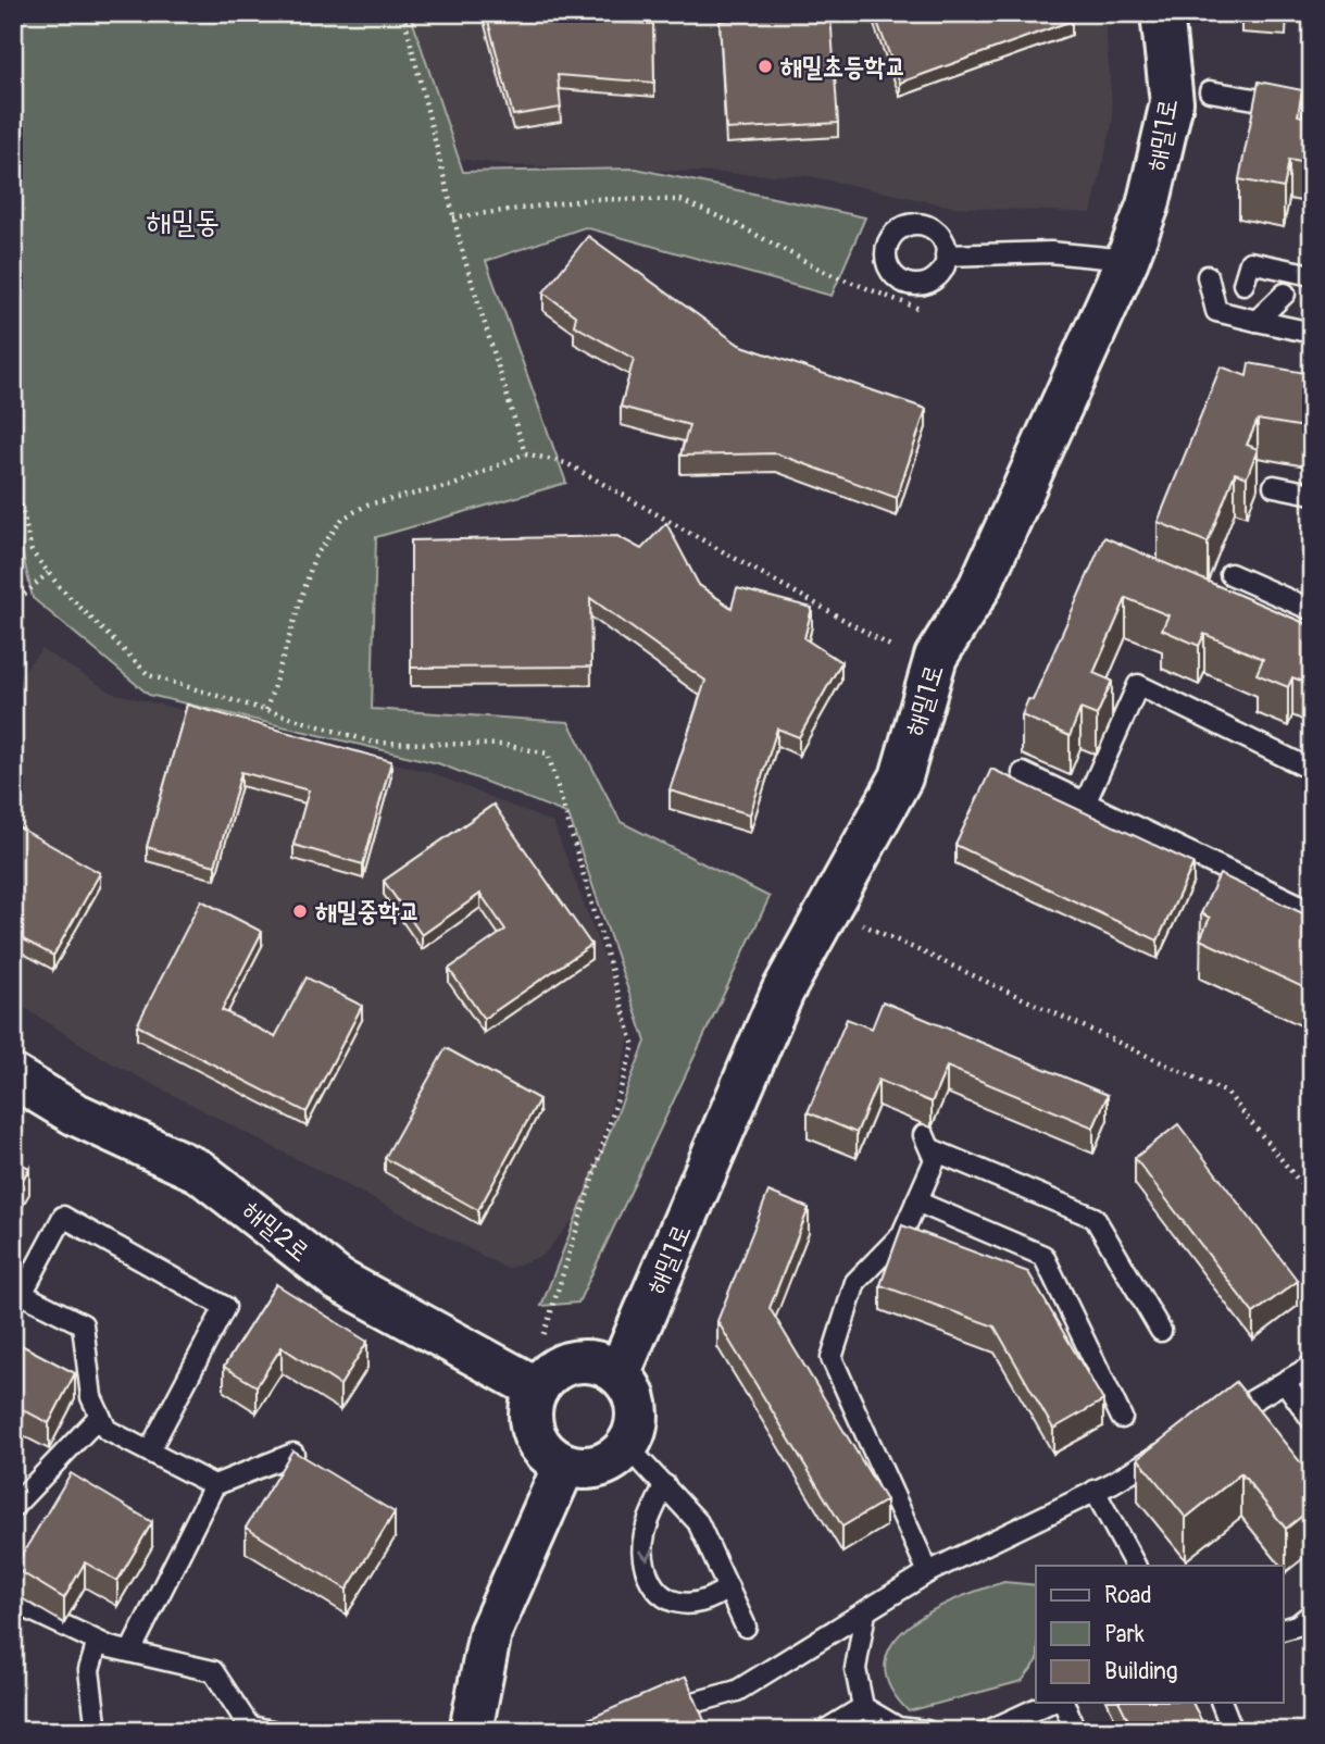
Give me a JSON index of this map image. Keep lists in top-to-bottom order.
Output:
{
  "streets": {
    "street": ["해밀1로", "해밀2로"]
  },
  "crossings": [
    ["해밀1로", "해밀2로"]
  ],
  "districts": ["해밀동"],
  "places": ["해밀초등학교", "해밀중학교"],
  "legend": ["Road", "Park", "Building"]
}
